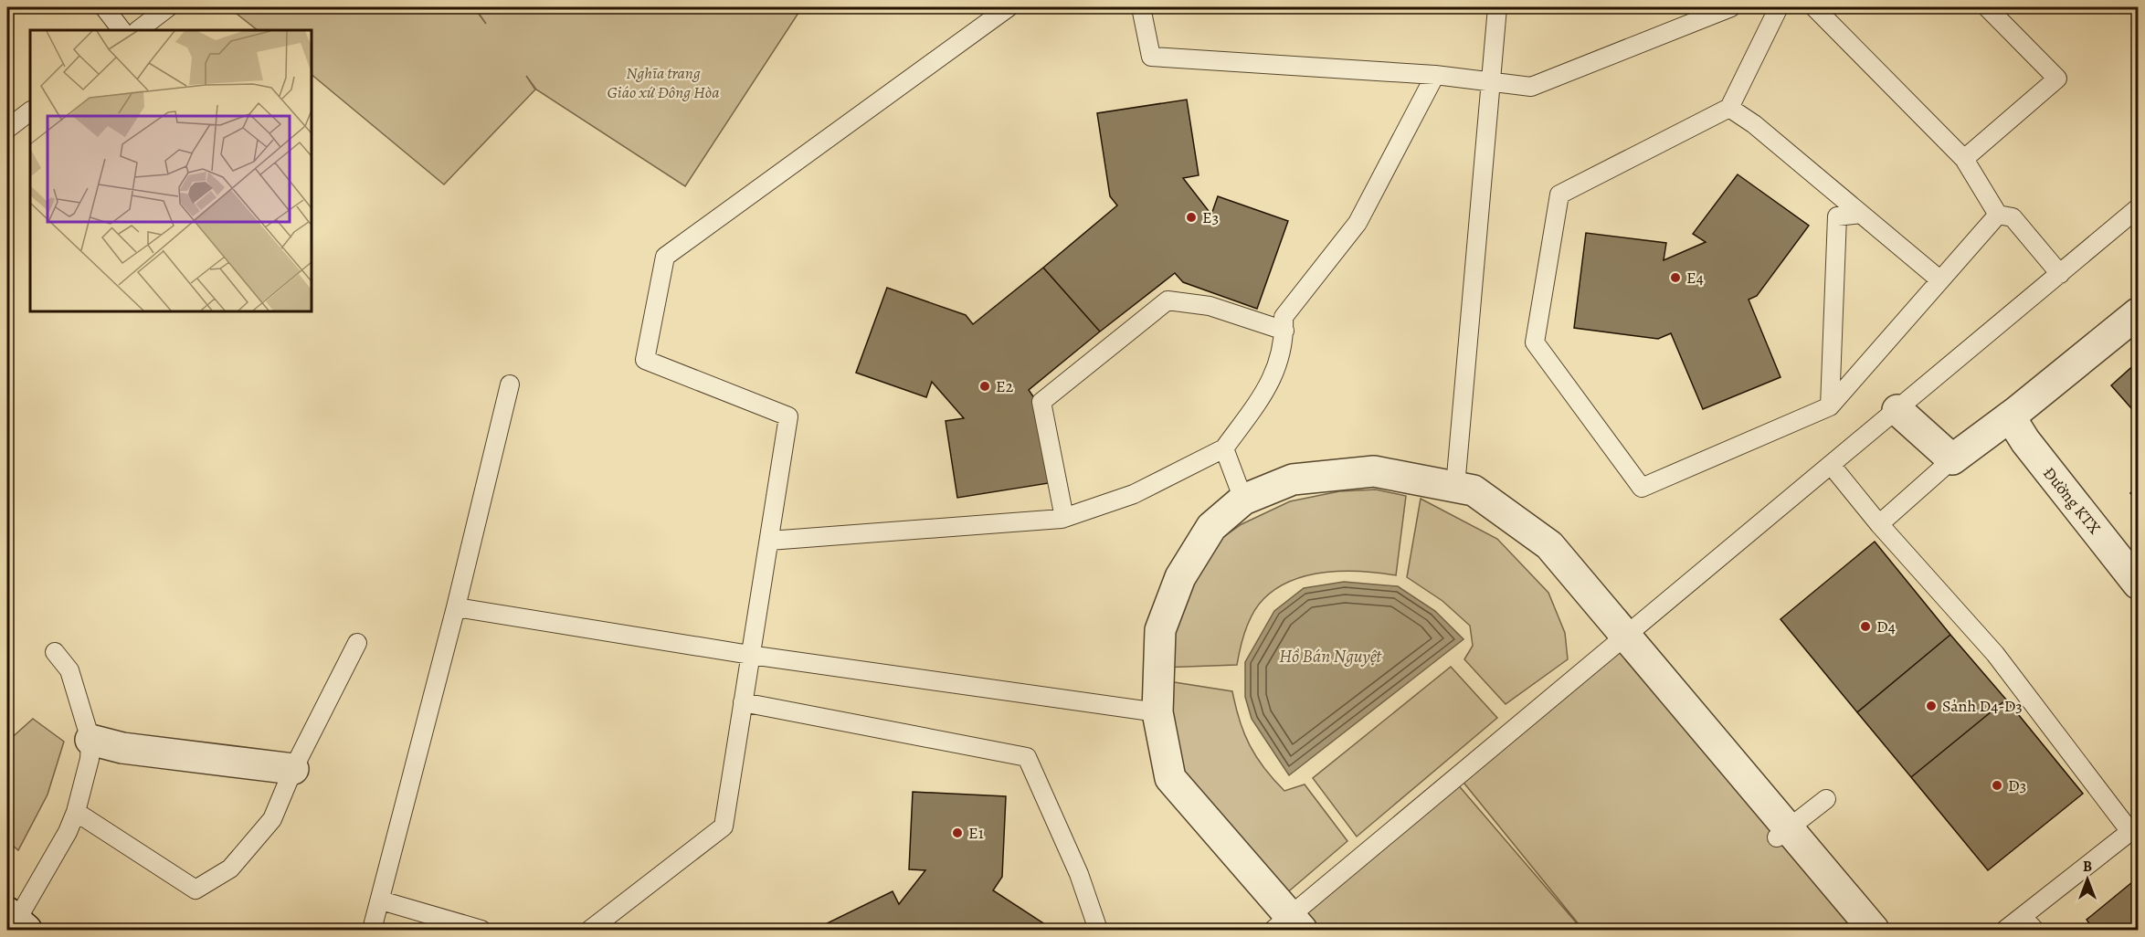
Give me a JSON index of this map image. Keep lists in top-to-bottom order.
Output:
{
  "streets": {
    "street": ["Đường KTX"]
  },
  "water": ["Hồ Bán Nguyệt"],
  "parks": ["Nghĩa trang Giáo xứ Đông Hòa"],
  "places": [
    "E3",
    "E4",
    "E2",
    "D4",
    "Sảnh D4-D3",
    "D3",
    "E1"
  ],
  "north": "top"
}
